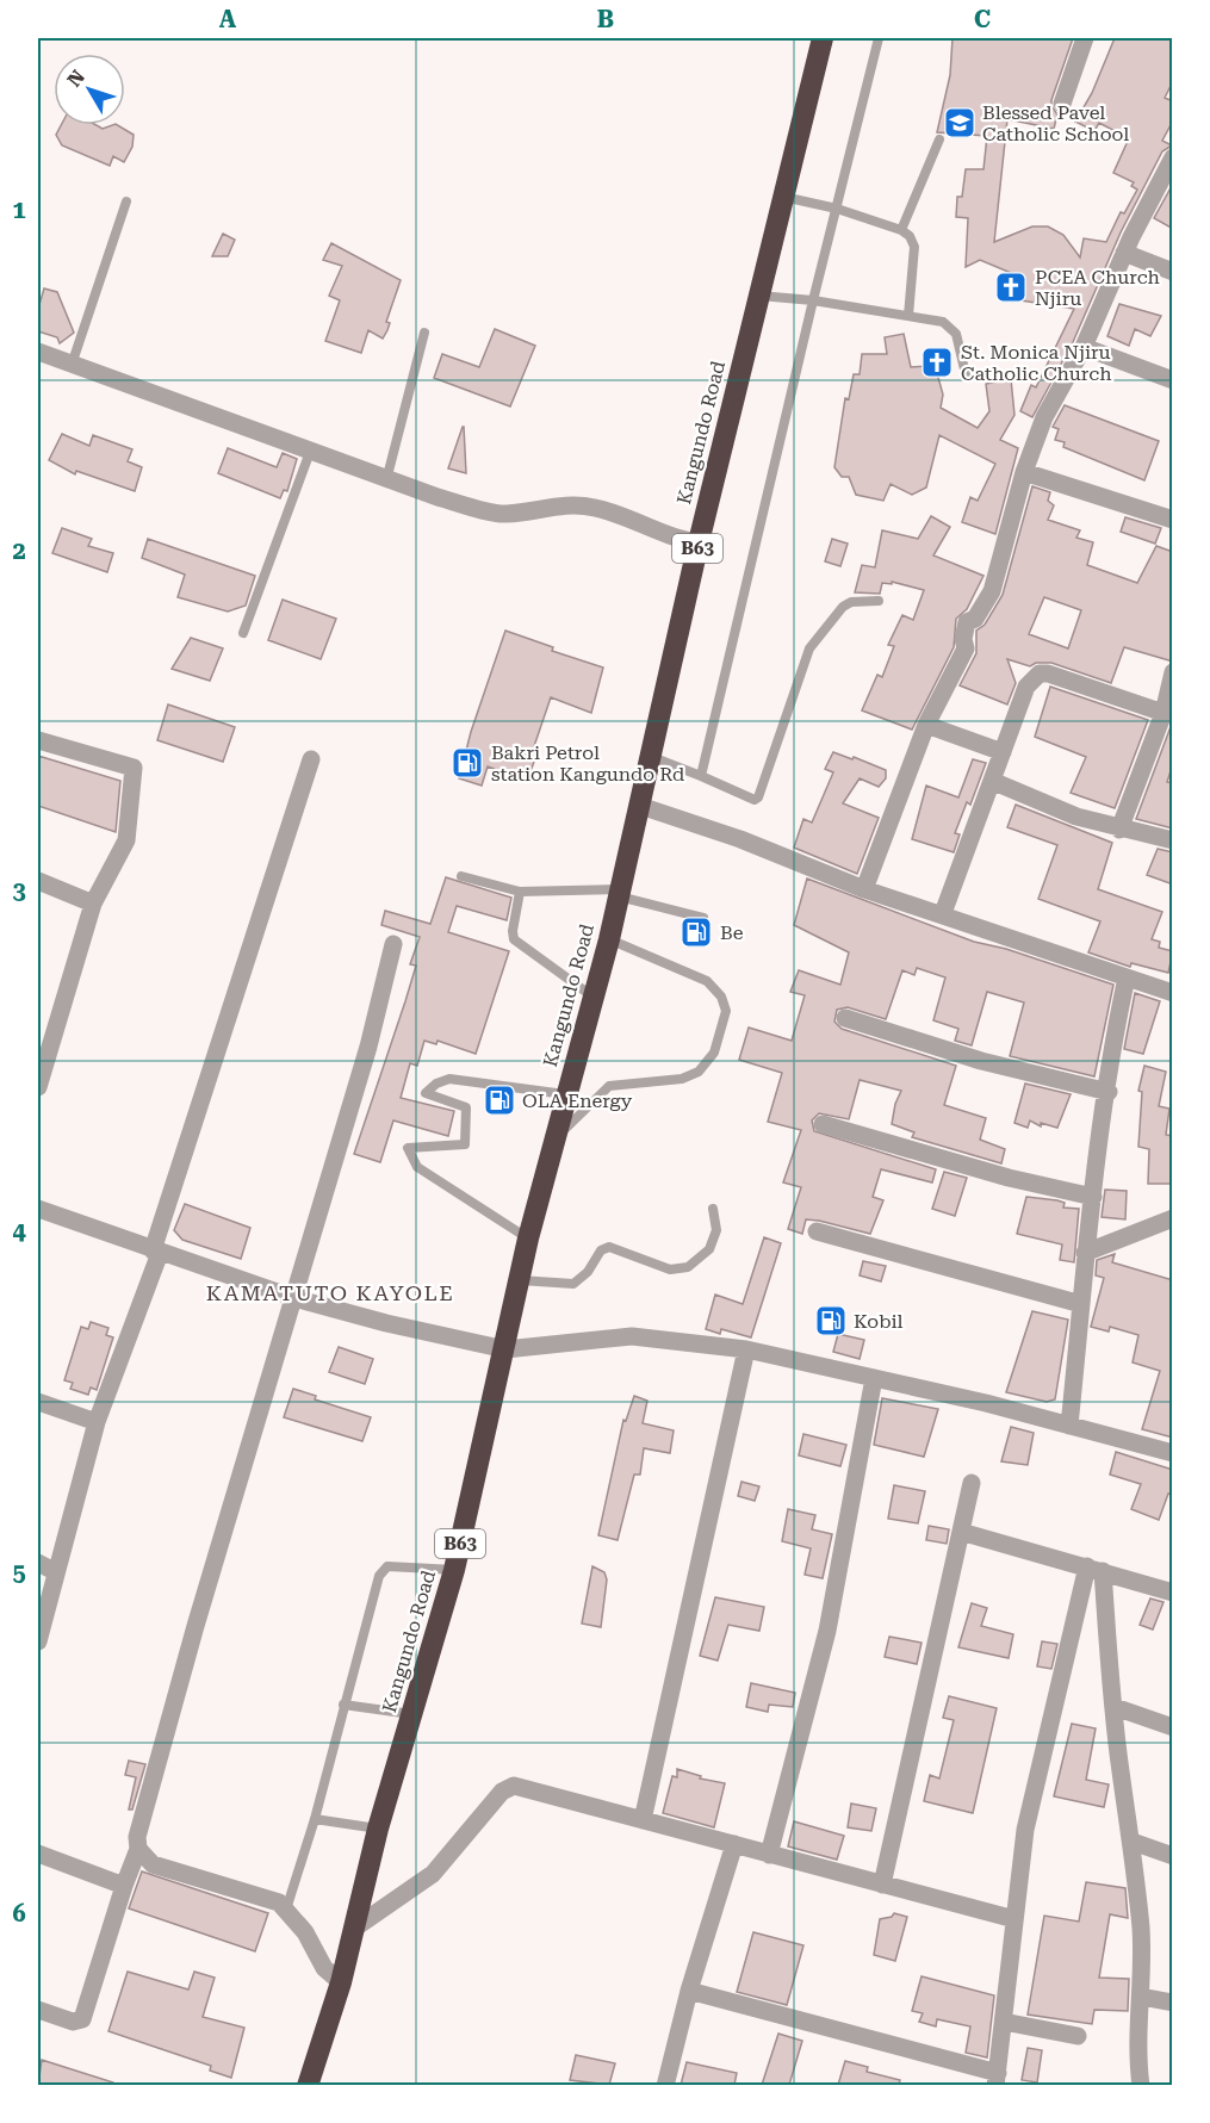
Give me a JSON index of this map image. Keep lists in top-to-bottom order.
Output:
{
  "streets": {
    "highway": ["Kangundo Road", "B63"]
  },
  "districts": ["KAMATUTO KAYOLE"],
  "places": {
    "school or university": ["Blessed Pavel Catholic School"],
    "church": ["PCEA Church Njiru", "St. Monica Njiru Catholic Church"],
    "fuel station": [
      "Bakri Petrol station Kangundo Rd",
      "Be",
      "OLA Energy",
      "Kobil"
    ]
  },
  "north": "top left",
  "grid": {
    "columns": ["A", "B", "C"],
    "rows": [
      "1",
      "2",
      "3",
      "4",
      "5",
      "6"
    ]
  }
}
